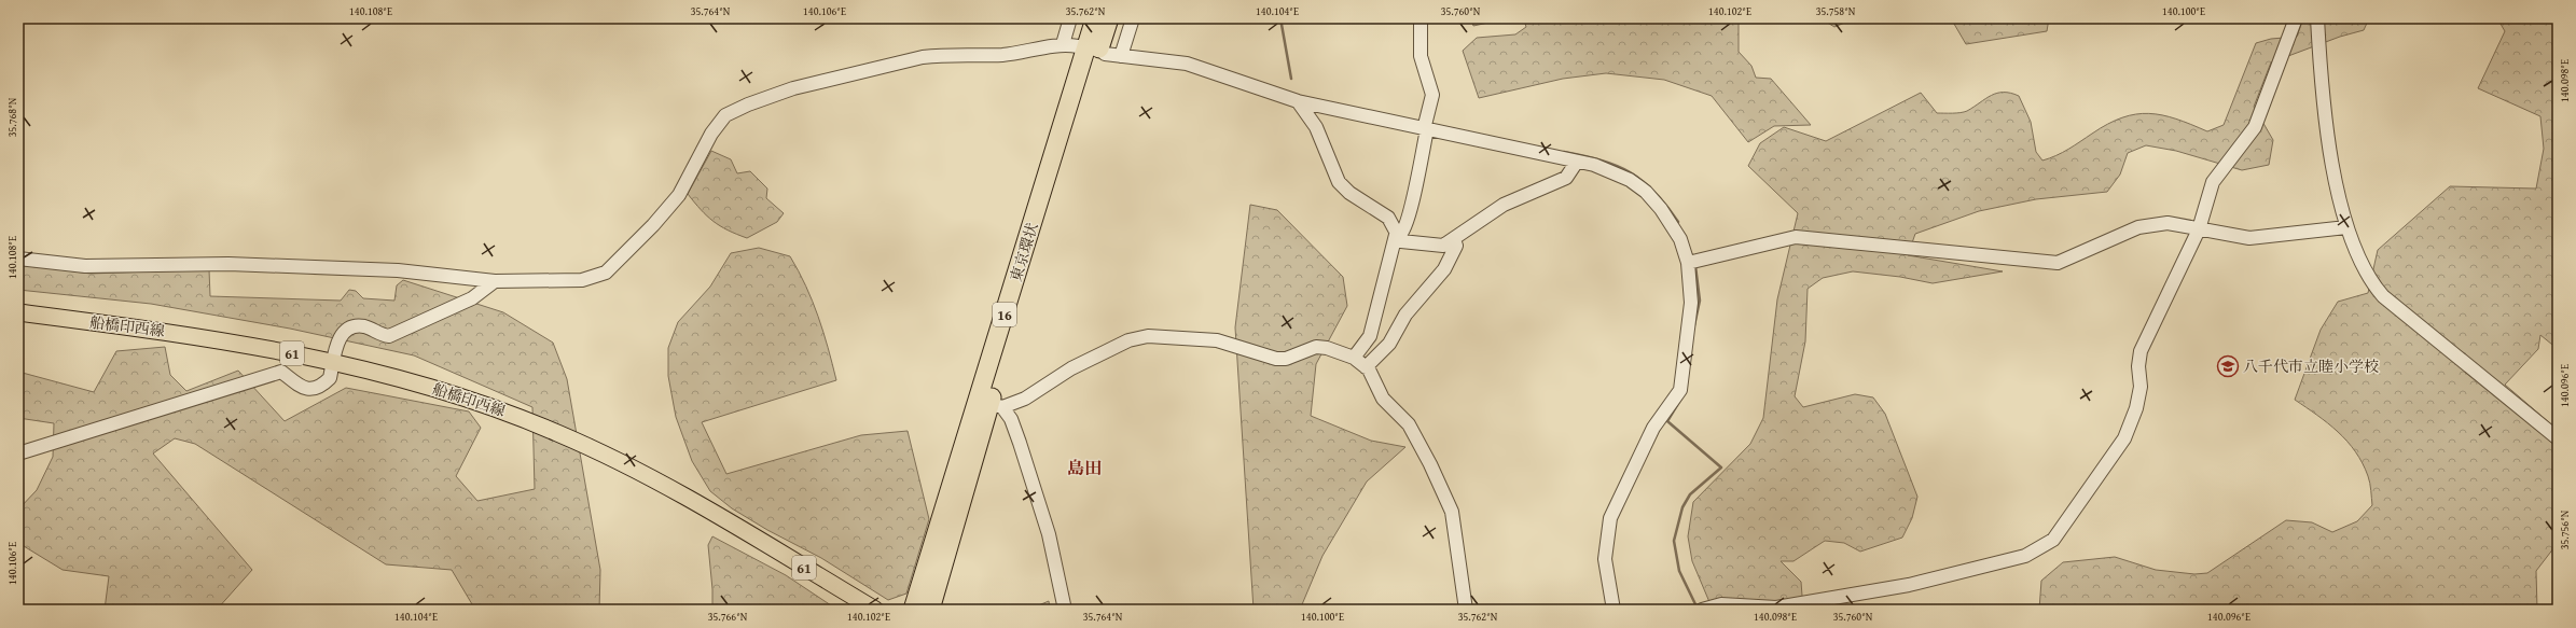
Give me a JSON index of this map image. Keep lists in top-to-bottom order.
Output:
{
  "streets": {
    "highway": ["東京環状", "16"],
    "main road": ["船橋印西線", "61"]
  },
  "districts": ["島田"],
  "places": {
    "school or university": ["八千代市立睦小学校"]
  },
  "coordinates": [
    "140.108°E",
    "35.764°N",
    "140.106°E",
    "35.762°N",
    "140.104°E",
    "35.760°N",
    "140.102°E",
    "35.758°N",
    "140.100°E",
    "140.098°E",
    "35.768°N",
    "140.096°E",
    "35.756°N",
    "35.766°N"
  ]
}
